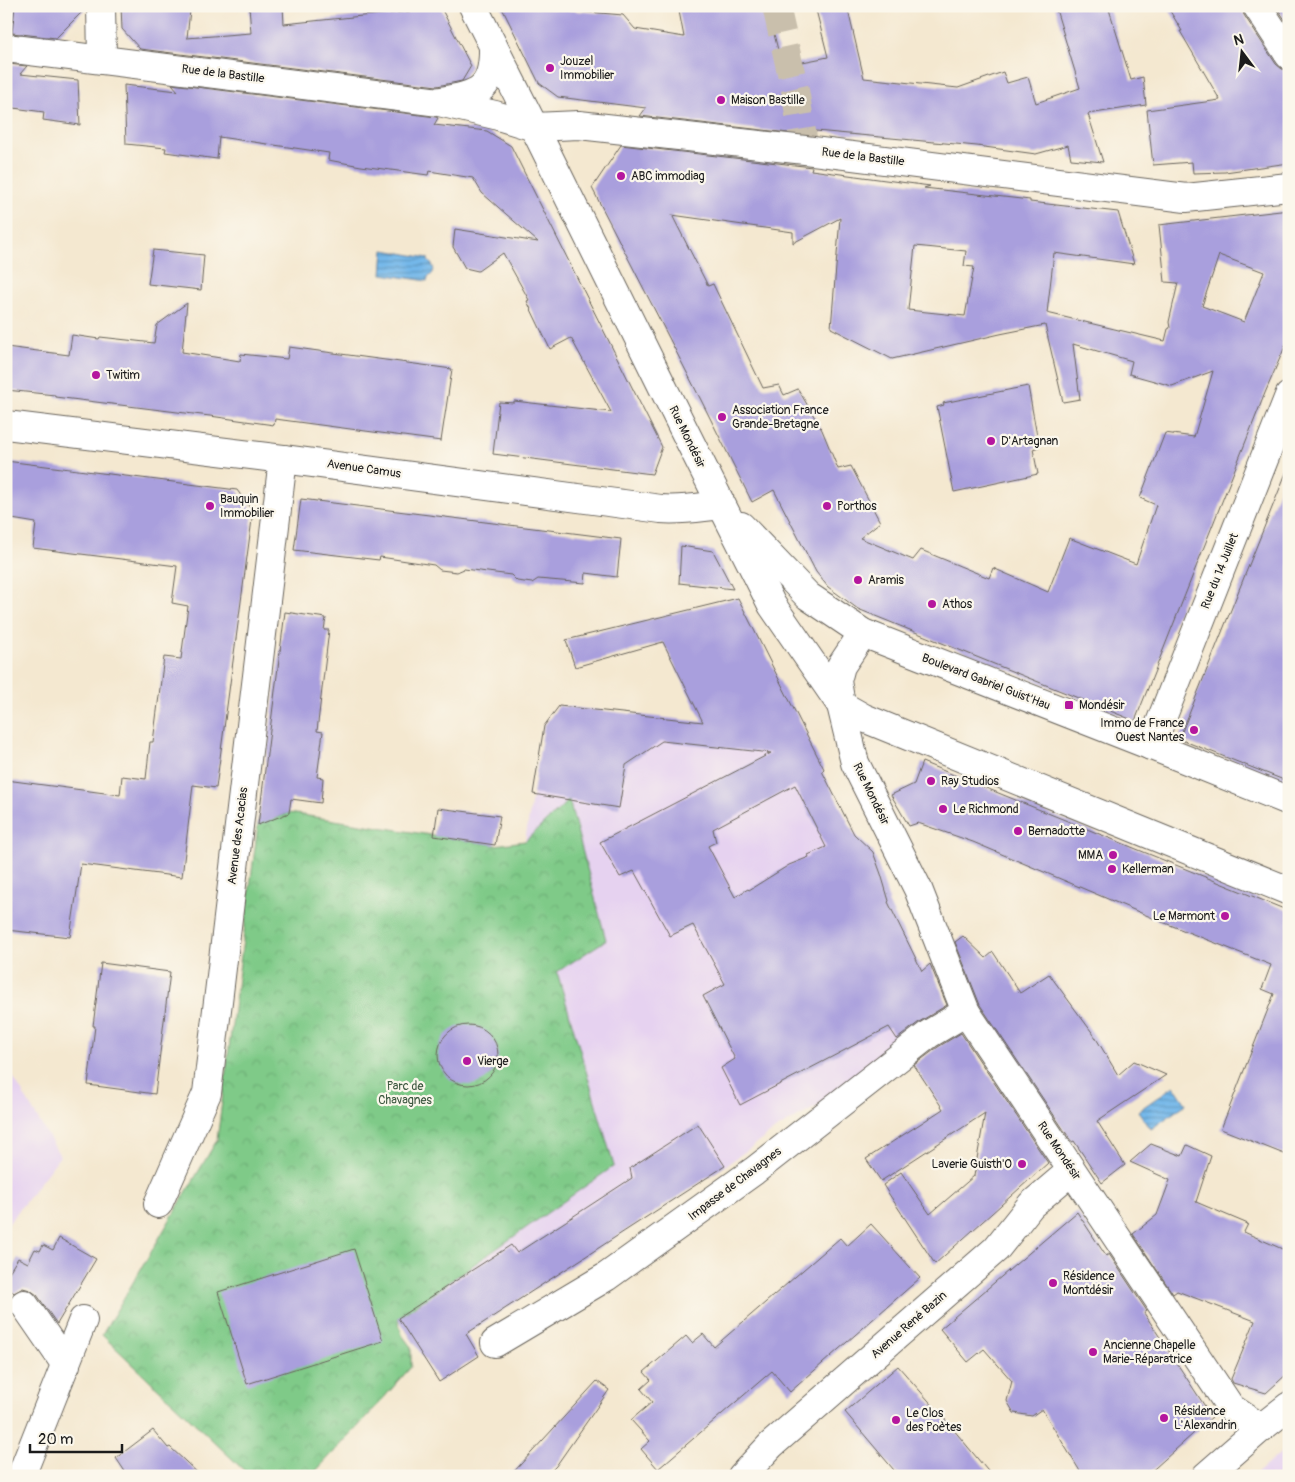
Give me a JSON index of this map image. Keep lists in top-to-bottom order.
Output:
{
  "streets": {
    "street": [
      "Rue de la Bastille",
      "Rue Mondésir",
      "Avenue Camus",
      "Rue du 14 Juillet",
      "Boulevard Gabriel Guist'Hau",
      "Avenue des Acacias",
      "Impasse de Chavagnes",
      "Avenue René Bazin"
    ]
  },
  "crossings": [
    ["Rue de la Bastille", "Rue Mondésir"],
    ["Rue Mondésir", "Avenue Camus"],
    ["Rue Mondésir", "Boulevard Gabriel Guist'Hau"],
    ["Rue Mondésir", "Impasse de Chavagnes"],
    ["Rue Mondésir", "Avenue René Bazin"],
    ["Avenue Camus", "Boulevard Gabriel Guist'Hau"],
    ["Avenue Camus", "Avenue des Acacias"],
    ["Rue du 14 Juillet", "Boulevard Gabriel Guist'Hau"]
  ],
  "parks": ["Parc de Chavagnes"],
  "places": {
    "other": [
      "Jouzel Immobilier",
      "Maison Bastille",
      "ABC immodiag",
      "Twitim",
      "Association France Grande-Bretagne",
      "D'Artagnan",
      "Bauquin Immobilier",
      "Porthos",
      "Aramis",
      "Athos",
      "Immo de France Ouest Nantes",
      "Ray Studios",
      "Le Richmond",
      "Bernadotte",
      "MMA",
      "Kellerman",
      "Le Marmont",
      "Vierge",
      "Laverie Guisth'O",
      "Résidence Montdésir",
      "Ancienne Chapelle Marie-Réparatrice",
      "Résidence L'Alexandrin",
      "Le Clos des Poètes"
    ],
    "transit": ["Mondésir"]
  },
  "scale_bar": "20 m",
  "north": "top"
}
